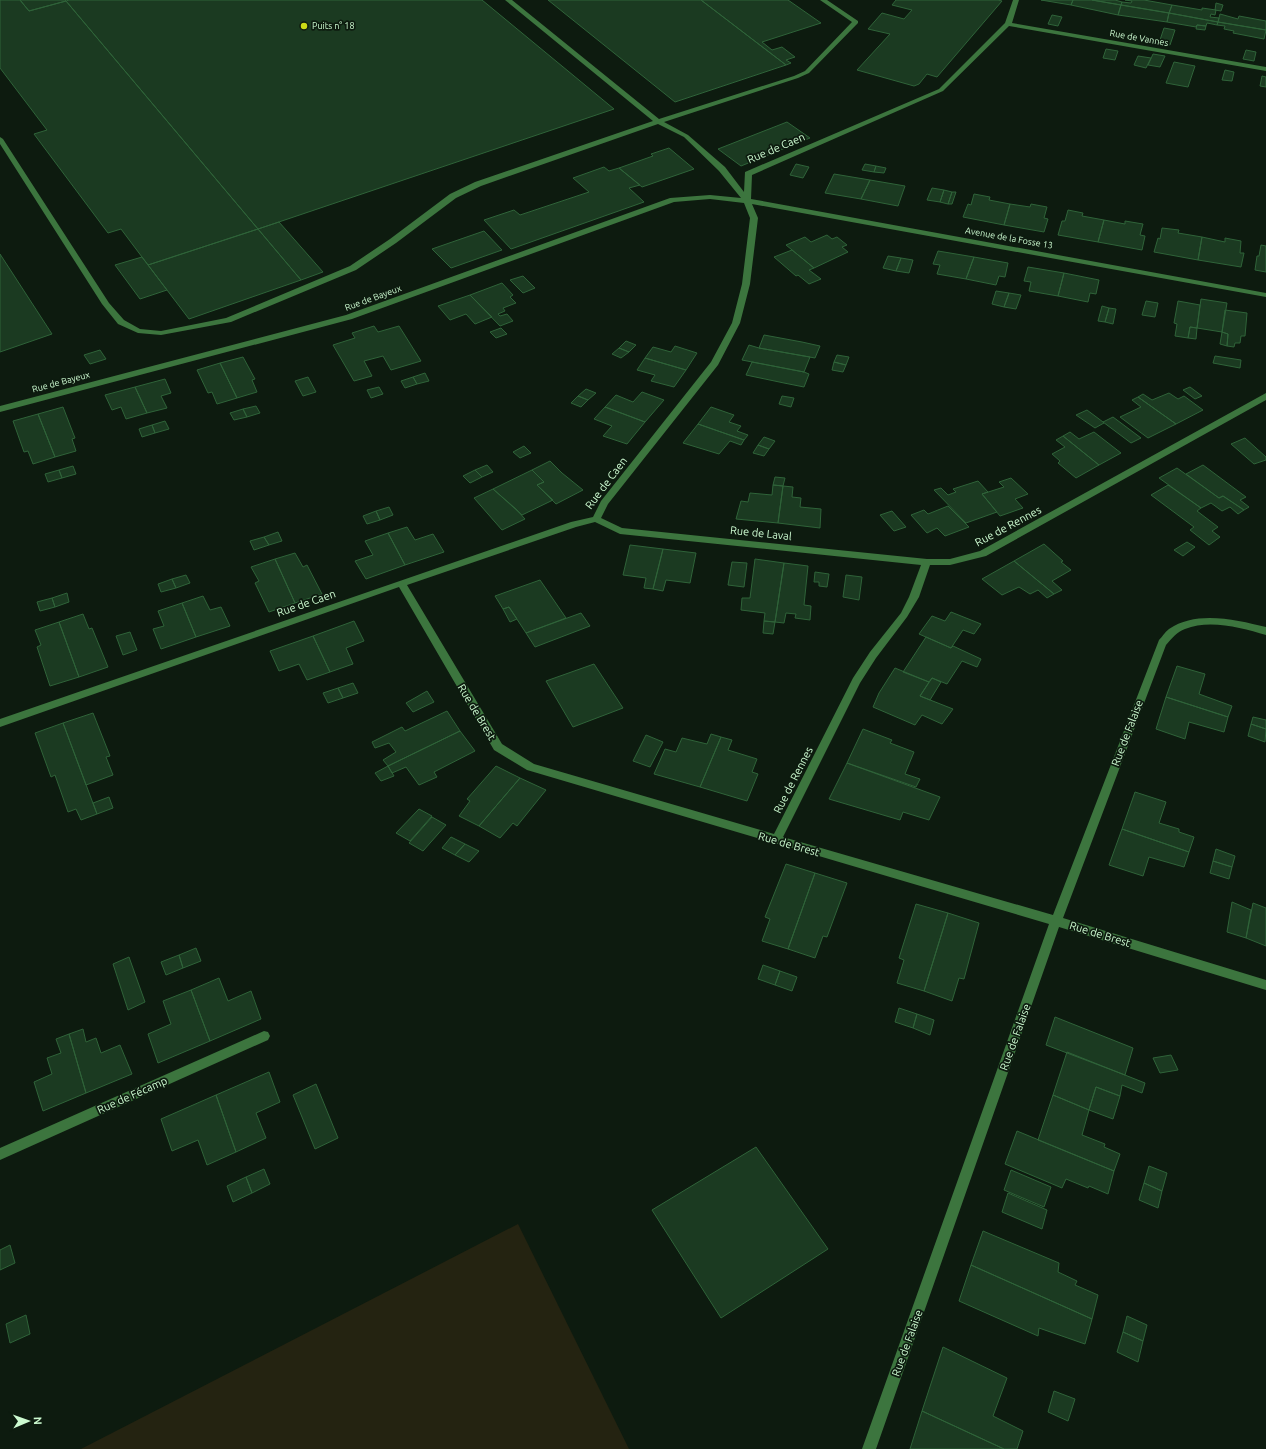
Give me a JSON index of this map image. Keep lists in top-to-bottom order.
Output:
{
  "streets": {
    "street": [
      "Rue de Vannes",
      "Rue de Caen",
      "Avenue de la Fosse 13",
      "Rue de Bayeux",
      "Rue de Rennes",
      "Rue de Laval",
      "Rue de Brest",
      "Rue de Falaise",
      "Rue de Fécamp"
    ]
  },
  "crossings": [
    ["Rue de Vannes", "Rue de Caen"],
    ["Rue de Caen", "Avenue de la Fosse 13"],
    ["Rue de Caen", "Rue de Bayeux"],
    ["Rue de Caen", "Rue de Laval"],
    ["Rue de Caen", "Rue de Brest"],
    ["Avenue de la Fosse 13", "Rue de Bayeux"],
    ["Rue de Rennes", "Rue de Laval"],
    ["Rue de Rennes", "Rue de Brest"],
    ["Rue de Brest", "Rue de Falaise"]
  ],
  "places": ["Puits n° 18"],
  "north": "right"
}
